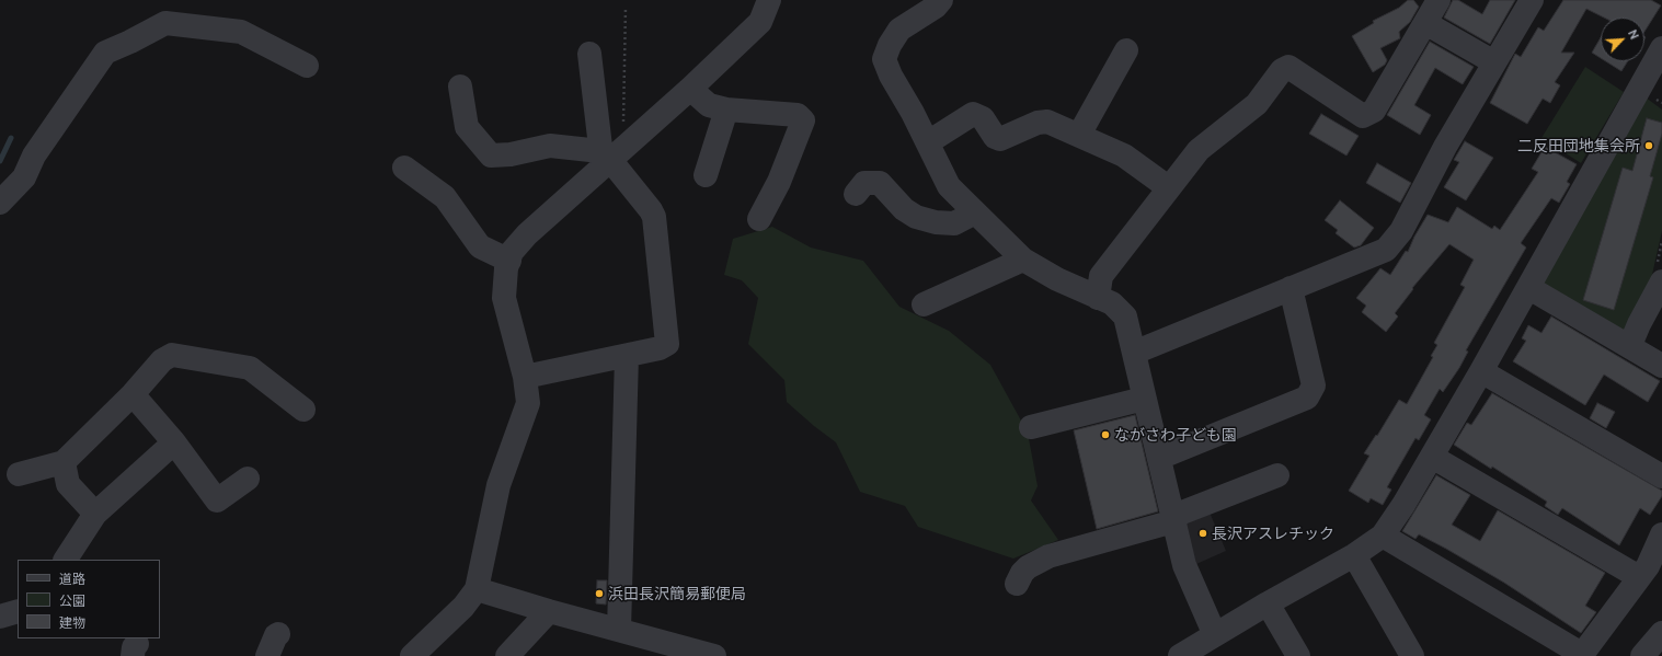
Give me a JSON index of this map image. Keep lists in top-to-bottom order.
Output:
{
  "places": [
    "二反田団地集会所",
    "ながさわ子ども園",
    "長沢アスレチック",
    "浜田長沢簡易郵便局"
  ],
  "legend": ["道路", "公園", "建物"],
  "north": "top right"
}
